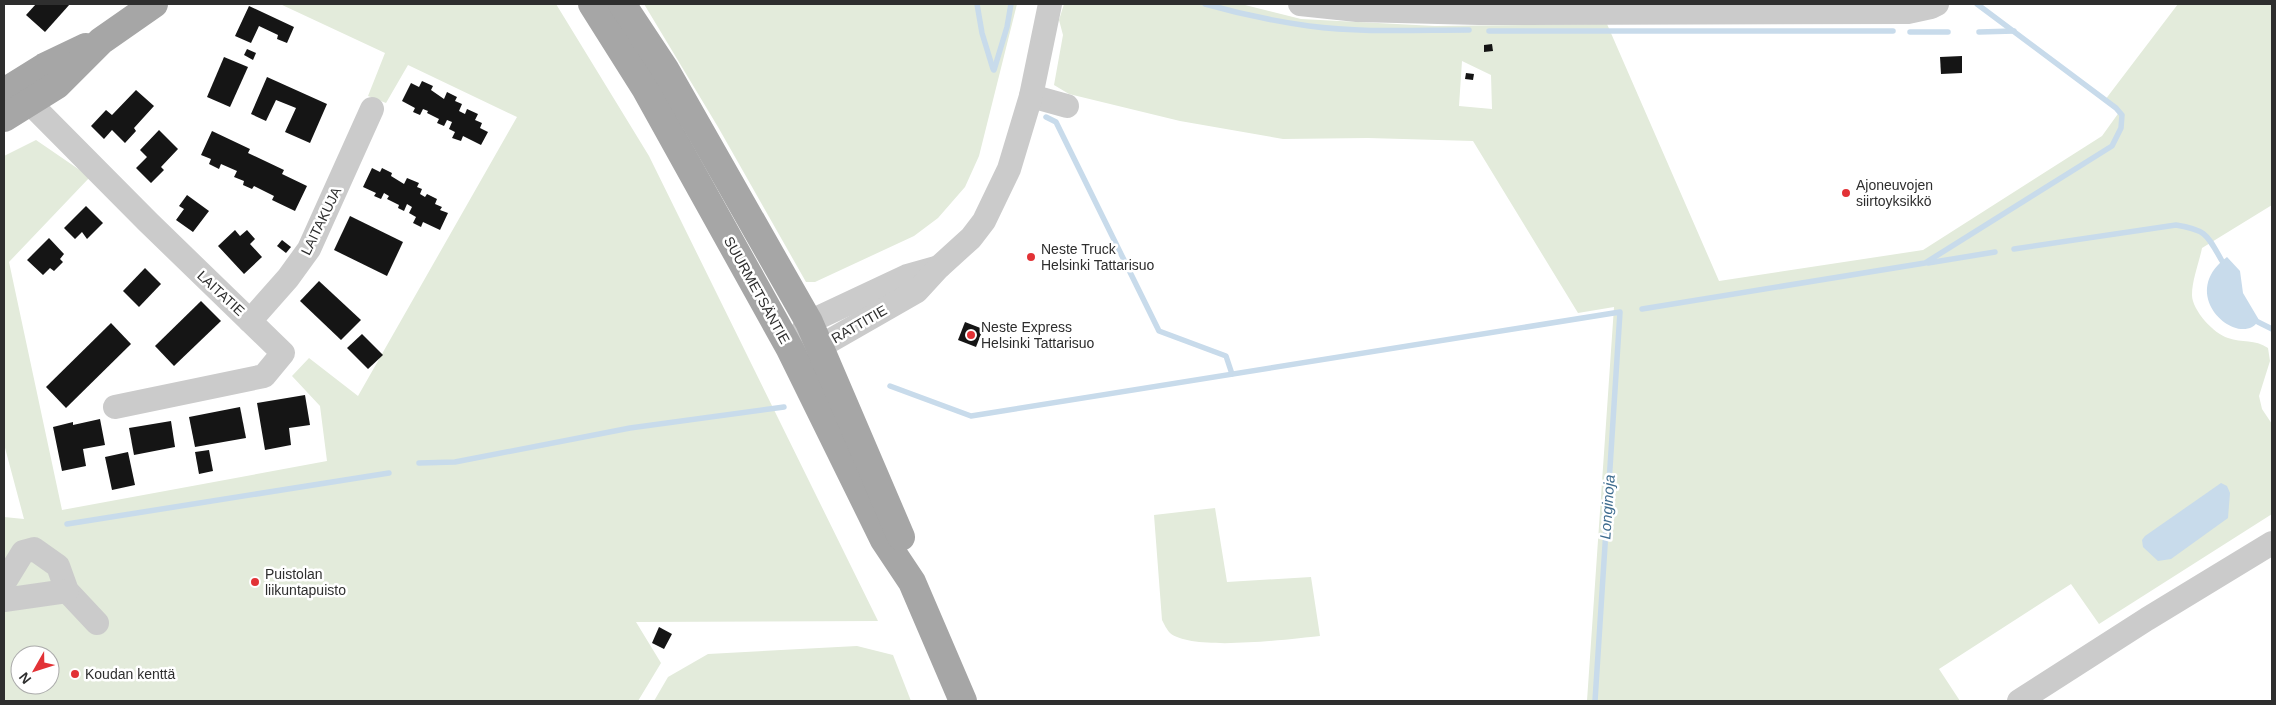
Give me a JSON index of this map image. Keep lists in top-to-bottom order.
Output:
{
  "streets": {
    "main road": ["SUURMETSÄNTIE"],
    "street": ["LAITAKUJA", "LAITATIE", "RATTITIE"]
  },
  "crossings": [
    ["LAITAKUJA", "LAITATIE"],
    ["SUURMETSÄNTIE", "RATTITIE"]
  ],
  "water": ["Longinoja"],
  "places": [
    "Ajoneuvojen siirtoyksikkö",
    "Neste Truck Helsinki Tattarisuo",
    "Neste Express Helsinki Tattarisuo",
    "Puistolan liikuntapuisto",
    "Koudan kenttä"
  ],
  "north": "bottom left"
}
